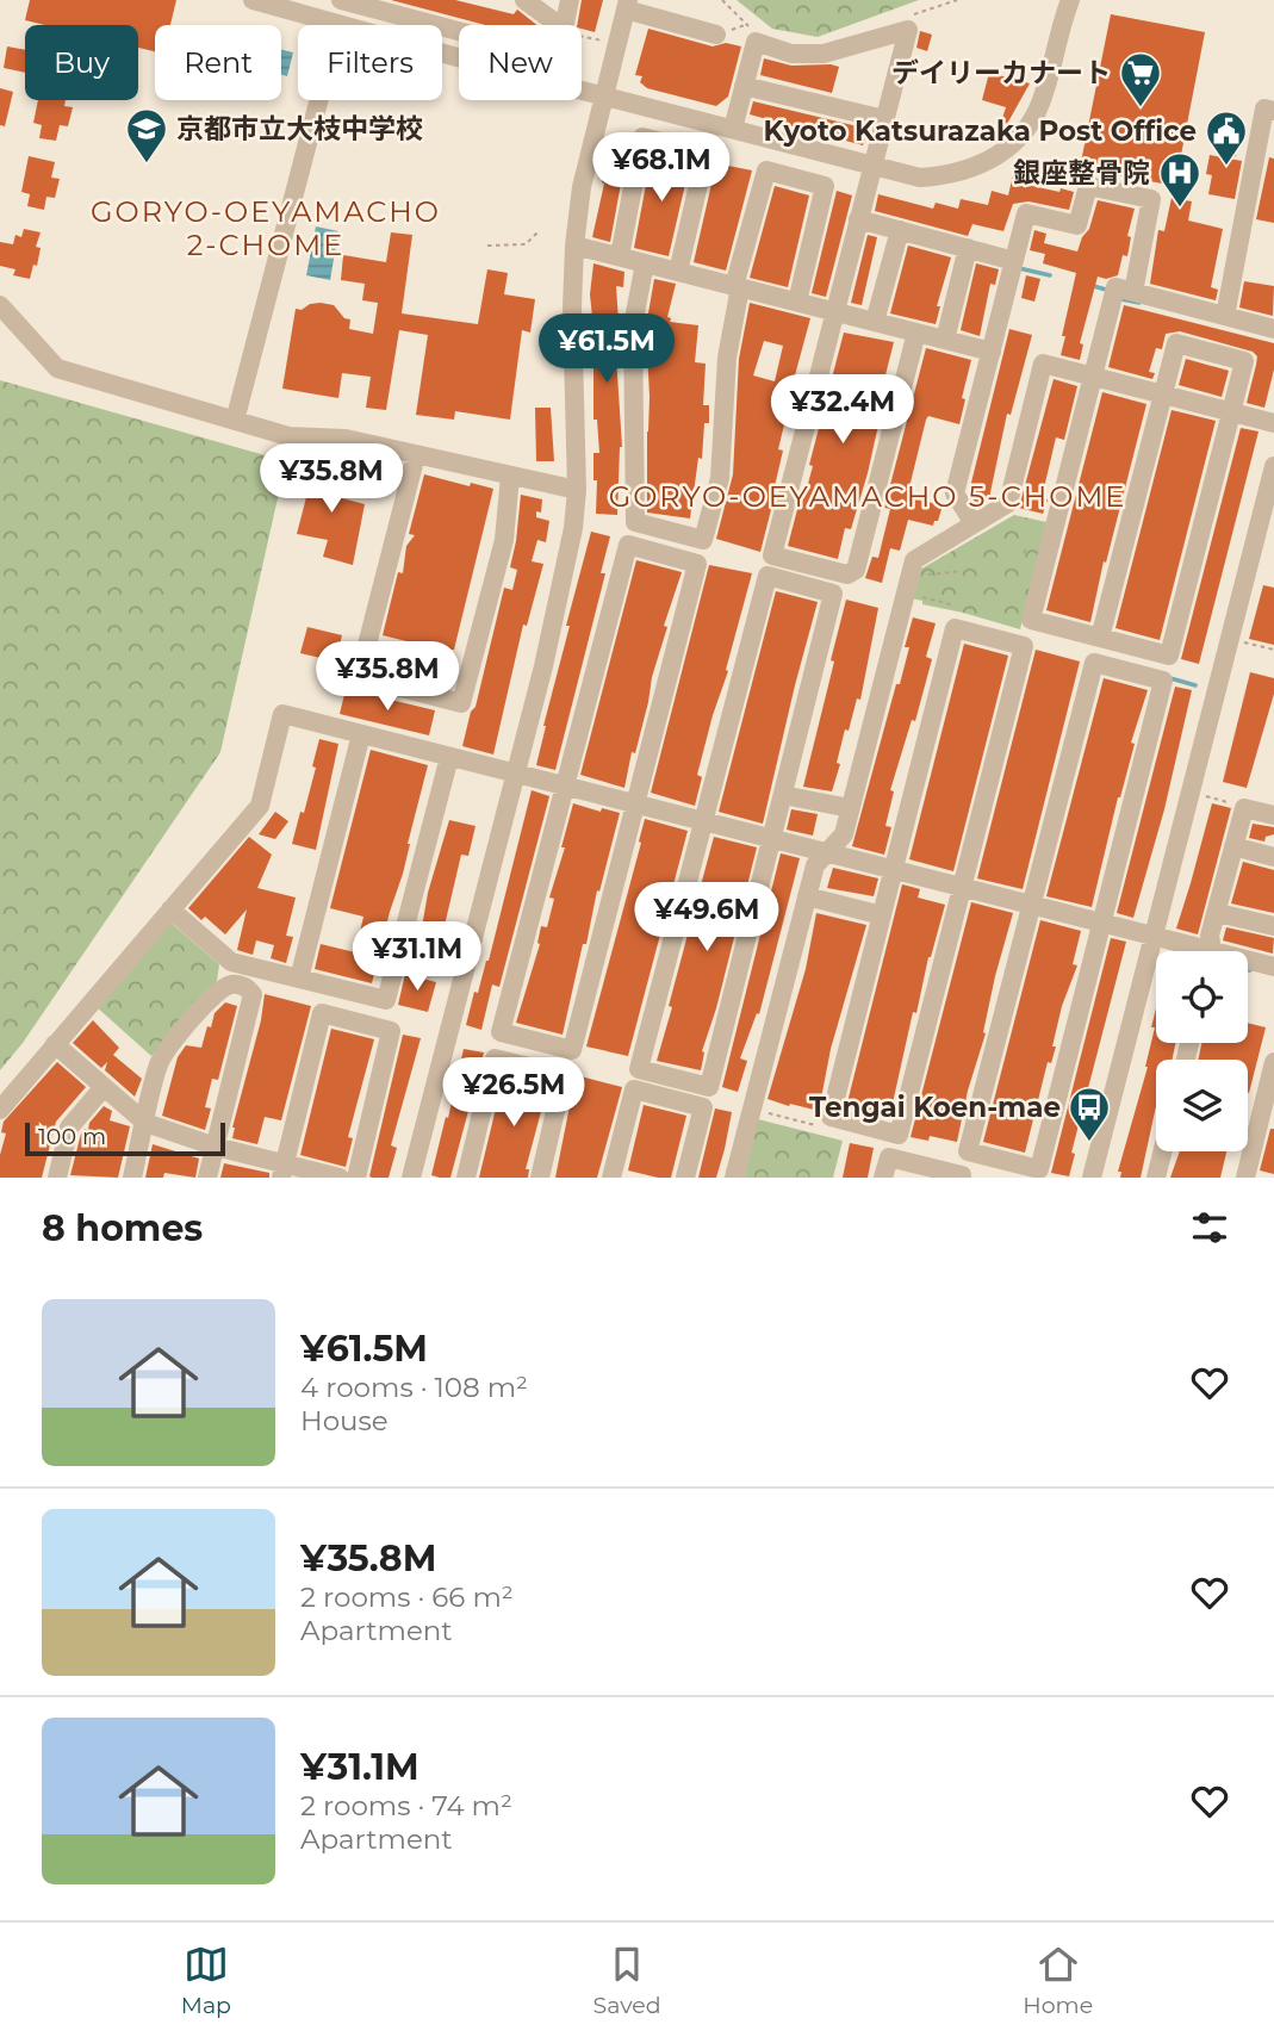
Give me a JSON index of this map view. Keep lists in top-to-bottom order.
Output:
{
  "districts": ["GORYO-OEYAMACHO 2-CHOME", "GORYO-OEYAMACHO 5-CHOME"],
  "places": {
    "supermarket": ["デイリーカナート"],
    "school or university": ["京都市立大枝中学校"],
    "public building": ["Kyoto Katsurazaka Post Office"],
    "hospital": ["銀座整骨院"],
    "bus stop": ["Tengai Koen-mae"]
  },
  "scale_bar": "100 m",
  "page": {
    "chip": [
      "Buy",
      "Rent",
      "Filters",
      "New"
    ],
    "price": [
      "¥68.1M",
      "¥61.5M",
      "¥32.4M",
      "¥35.8M",
      "¥35.8M",
      "¥49.6M",
      "¥31.1M",
      "¥26.5M"
    ],
    "scale": "100 m",
    "heading": "8 homes",
    "list": [
      {
        "name": "¥61.5M",
        "note": "4 rooms · 108 m² · House"
      },
      {
        "name": "¥35.8M",
        "note": "2 rooms · 66 m² · Apartment"
      },
      {
        "name": "¥31.1M",
        "note": "2 rooms · 74 m² · Apartment"
      }
    ],
    "tabs": ["Map", "Saved", "Home"]
  }
}
